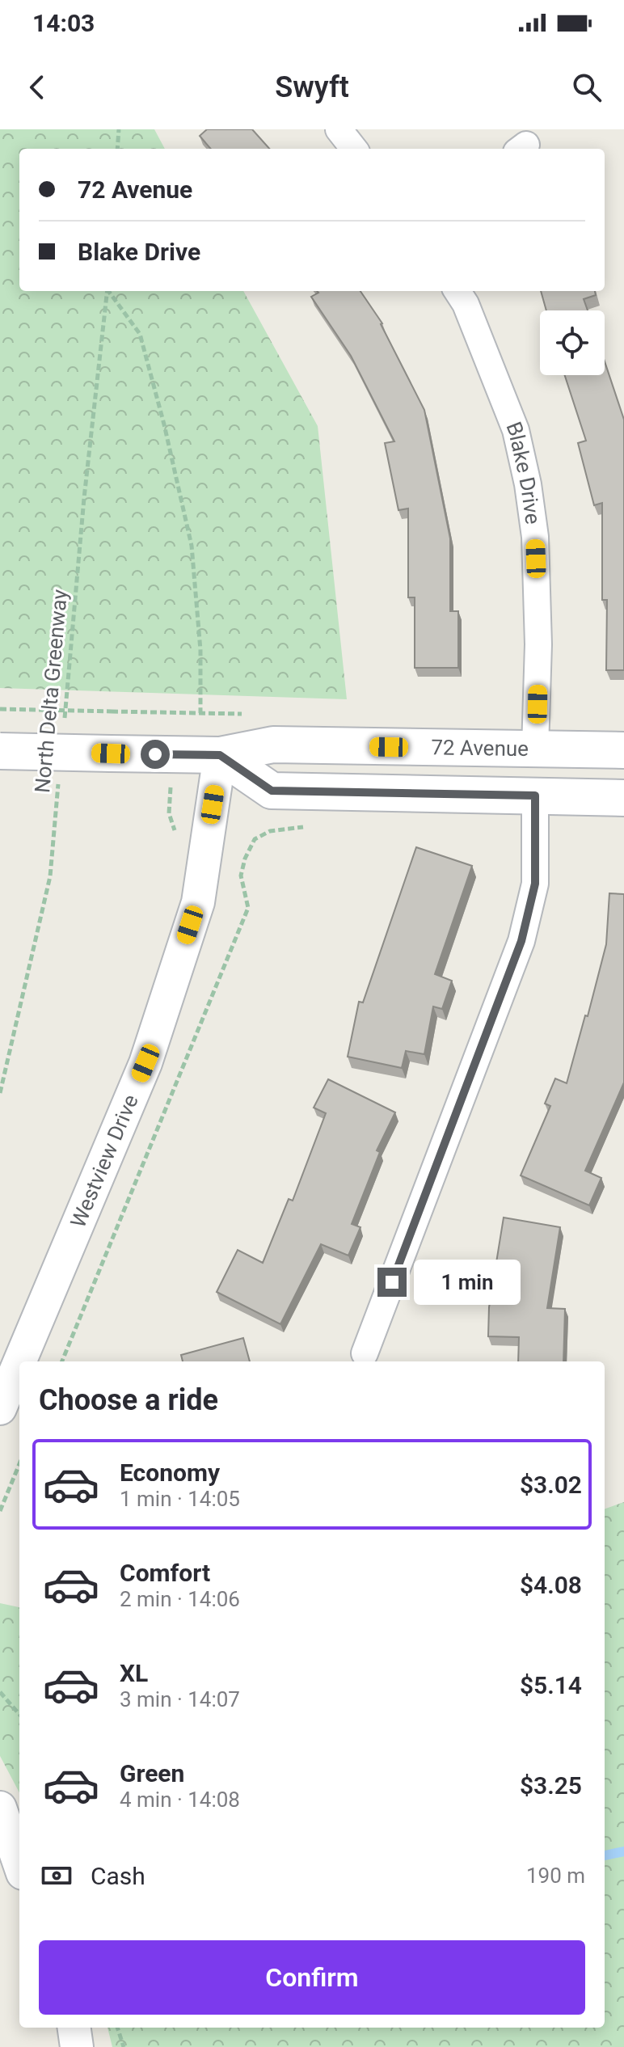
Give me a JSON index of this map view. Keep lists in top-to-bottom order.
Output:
{
  "streets": {
    "main road": ["72 Avenue"],
    "street": ["Blake Drive", "Westview Drive"],
    "path": ["North Delta Greenway"]
  },
  "crossings": [
    ["Blake Drive", "72 Avenue"],
    ["72 Avenue", "Westview Drive"]
  ],
  "page": {
    "status": "14:03",
    "header": "Swyft",
    "banner": ["72 Avenue", "Blake Drive"],
    "bubble": "1 min",
    "heading": "Choose a ride",
    "list": [
      {
        "name": "Economy",
        "note": "1 min · 14:05",
        "value": "$3.02"
      },
      {
        "name": "Comfort",
        "note": "2 min · 14:06",
        "value": "$4.08"
      },
      {
        "name": "XL",
        "note": "3 min · 14:07",
        "value": "$5.14"
      },
      {
        "name": "Green",
        "note": "4 min · 14:08",
        "value": "$3.25"
      }
    ],
    "pay": ["Cash", "190 m"],
    "buttons": "Confirm"
  }
}
